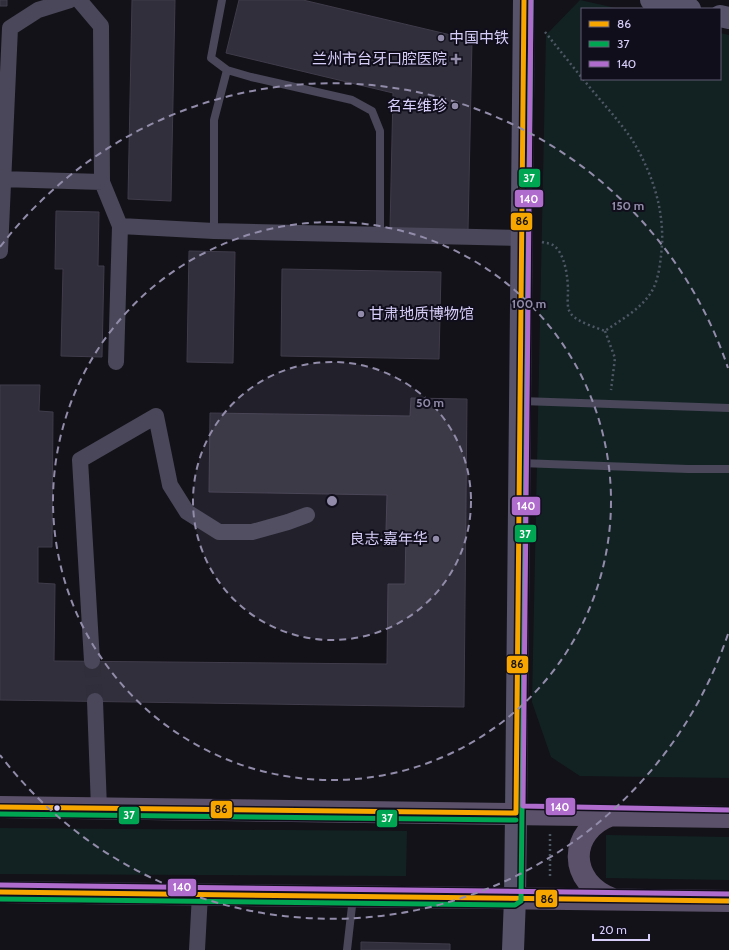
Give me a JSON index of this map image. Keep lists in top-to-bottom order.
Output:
{
  "places": {
    "other": [
      "中国中铁",
      "名车维珍",
      "甘肃地质博物馆",
      "良志·嘉年华"
    ],
    "health": ["兰州市台牙口腔医院"]
  },
  "lines": ["transit line 86", "transit line 37", "transit line 140"],
  "legend": ["86", "37", "140"],
  "scale_bar": "20 m",
  "rings": ["150 m", "100 m", "50 m"]
}
